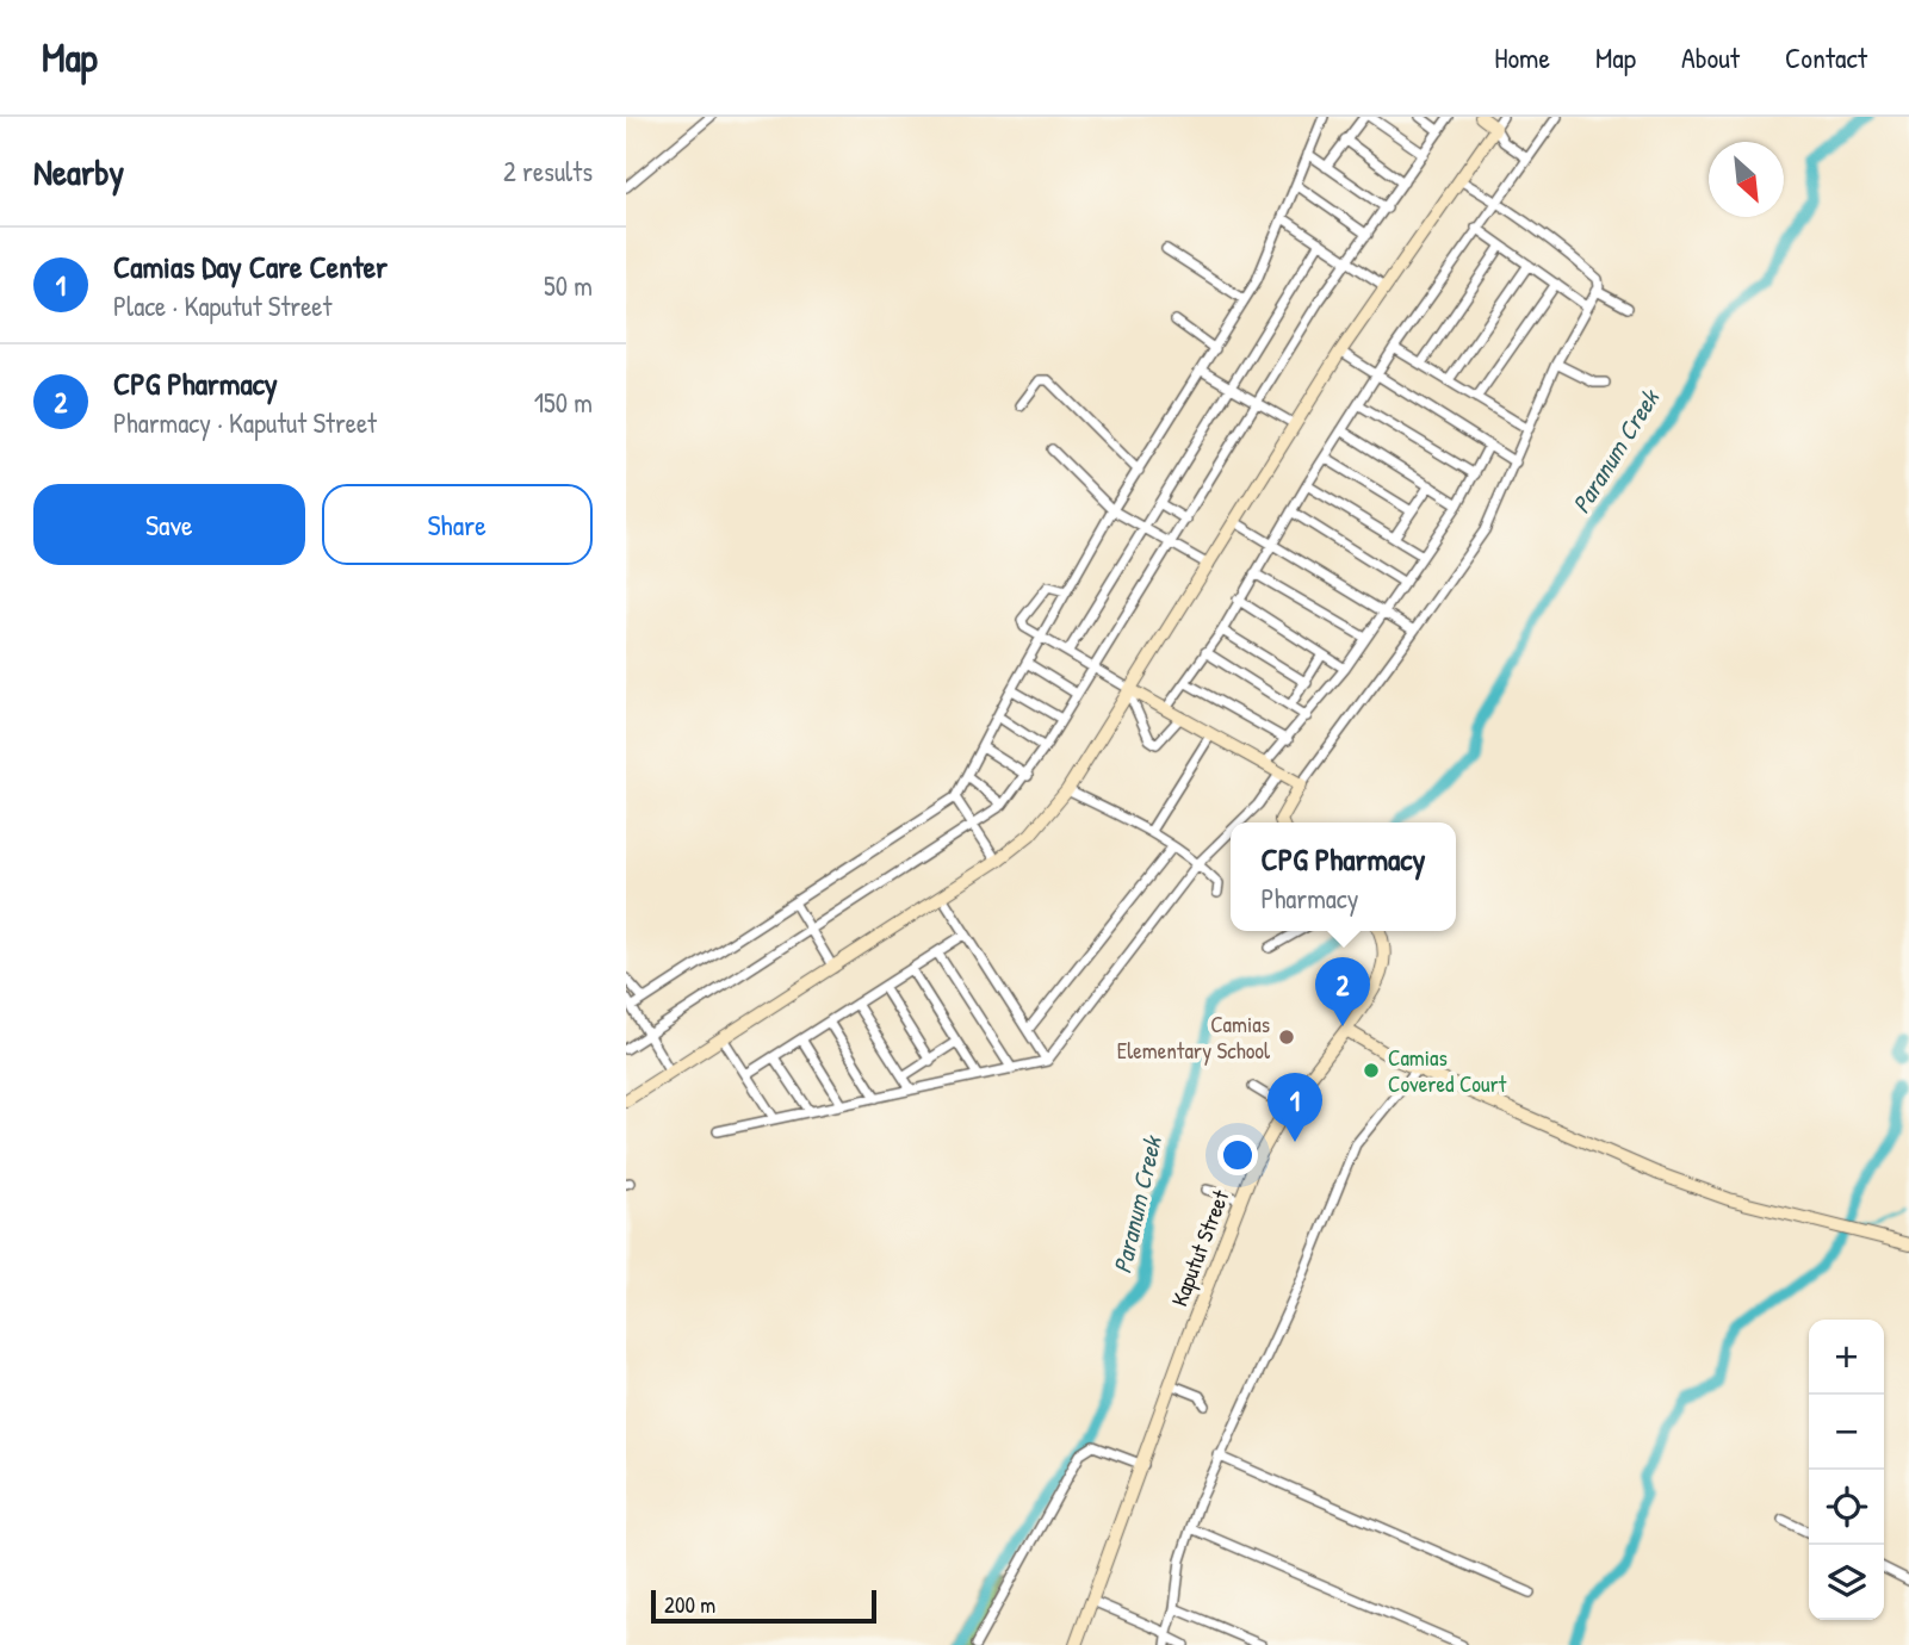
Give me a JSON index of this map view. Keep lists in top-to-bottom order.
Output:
{
  "streets": {
    "street": ["Kaputut Street"]
  },
  "water": ["Paranum Creek"],
  "places": ["Camias Elementary School", "Camias Covered Court"],
  "scale_bar": "200 m",
  "north": "bottom right",
  "page": {
    "header": "Map",
    "nav": [
      "Home",
      "Map",
      "About",
      "Contact"
    ],
    "heading": ["Nearby", "2 results"],
    "list": [
      {
        "mark": "1",
        "name": "Camias Day Care Center",
        "note": "Place · Kaputut Street",
        "value": "50 m"
      },
      {
        "mark": "2",
        "name": "CPG Pharmacy",
        "note": "Pharmacy · Kaputut Street",
        "value": "150 m"
      }
    ],
    "buttons": ["Save", "Share"],
    "popup": ["CPG Pharmacy", "Pharmacy"],
    "pins": ["2", "1"],
    "map_buttons": ["+", "−"],
    "scale": "200 m"
  }
}
